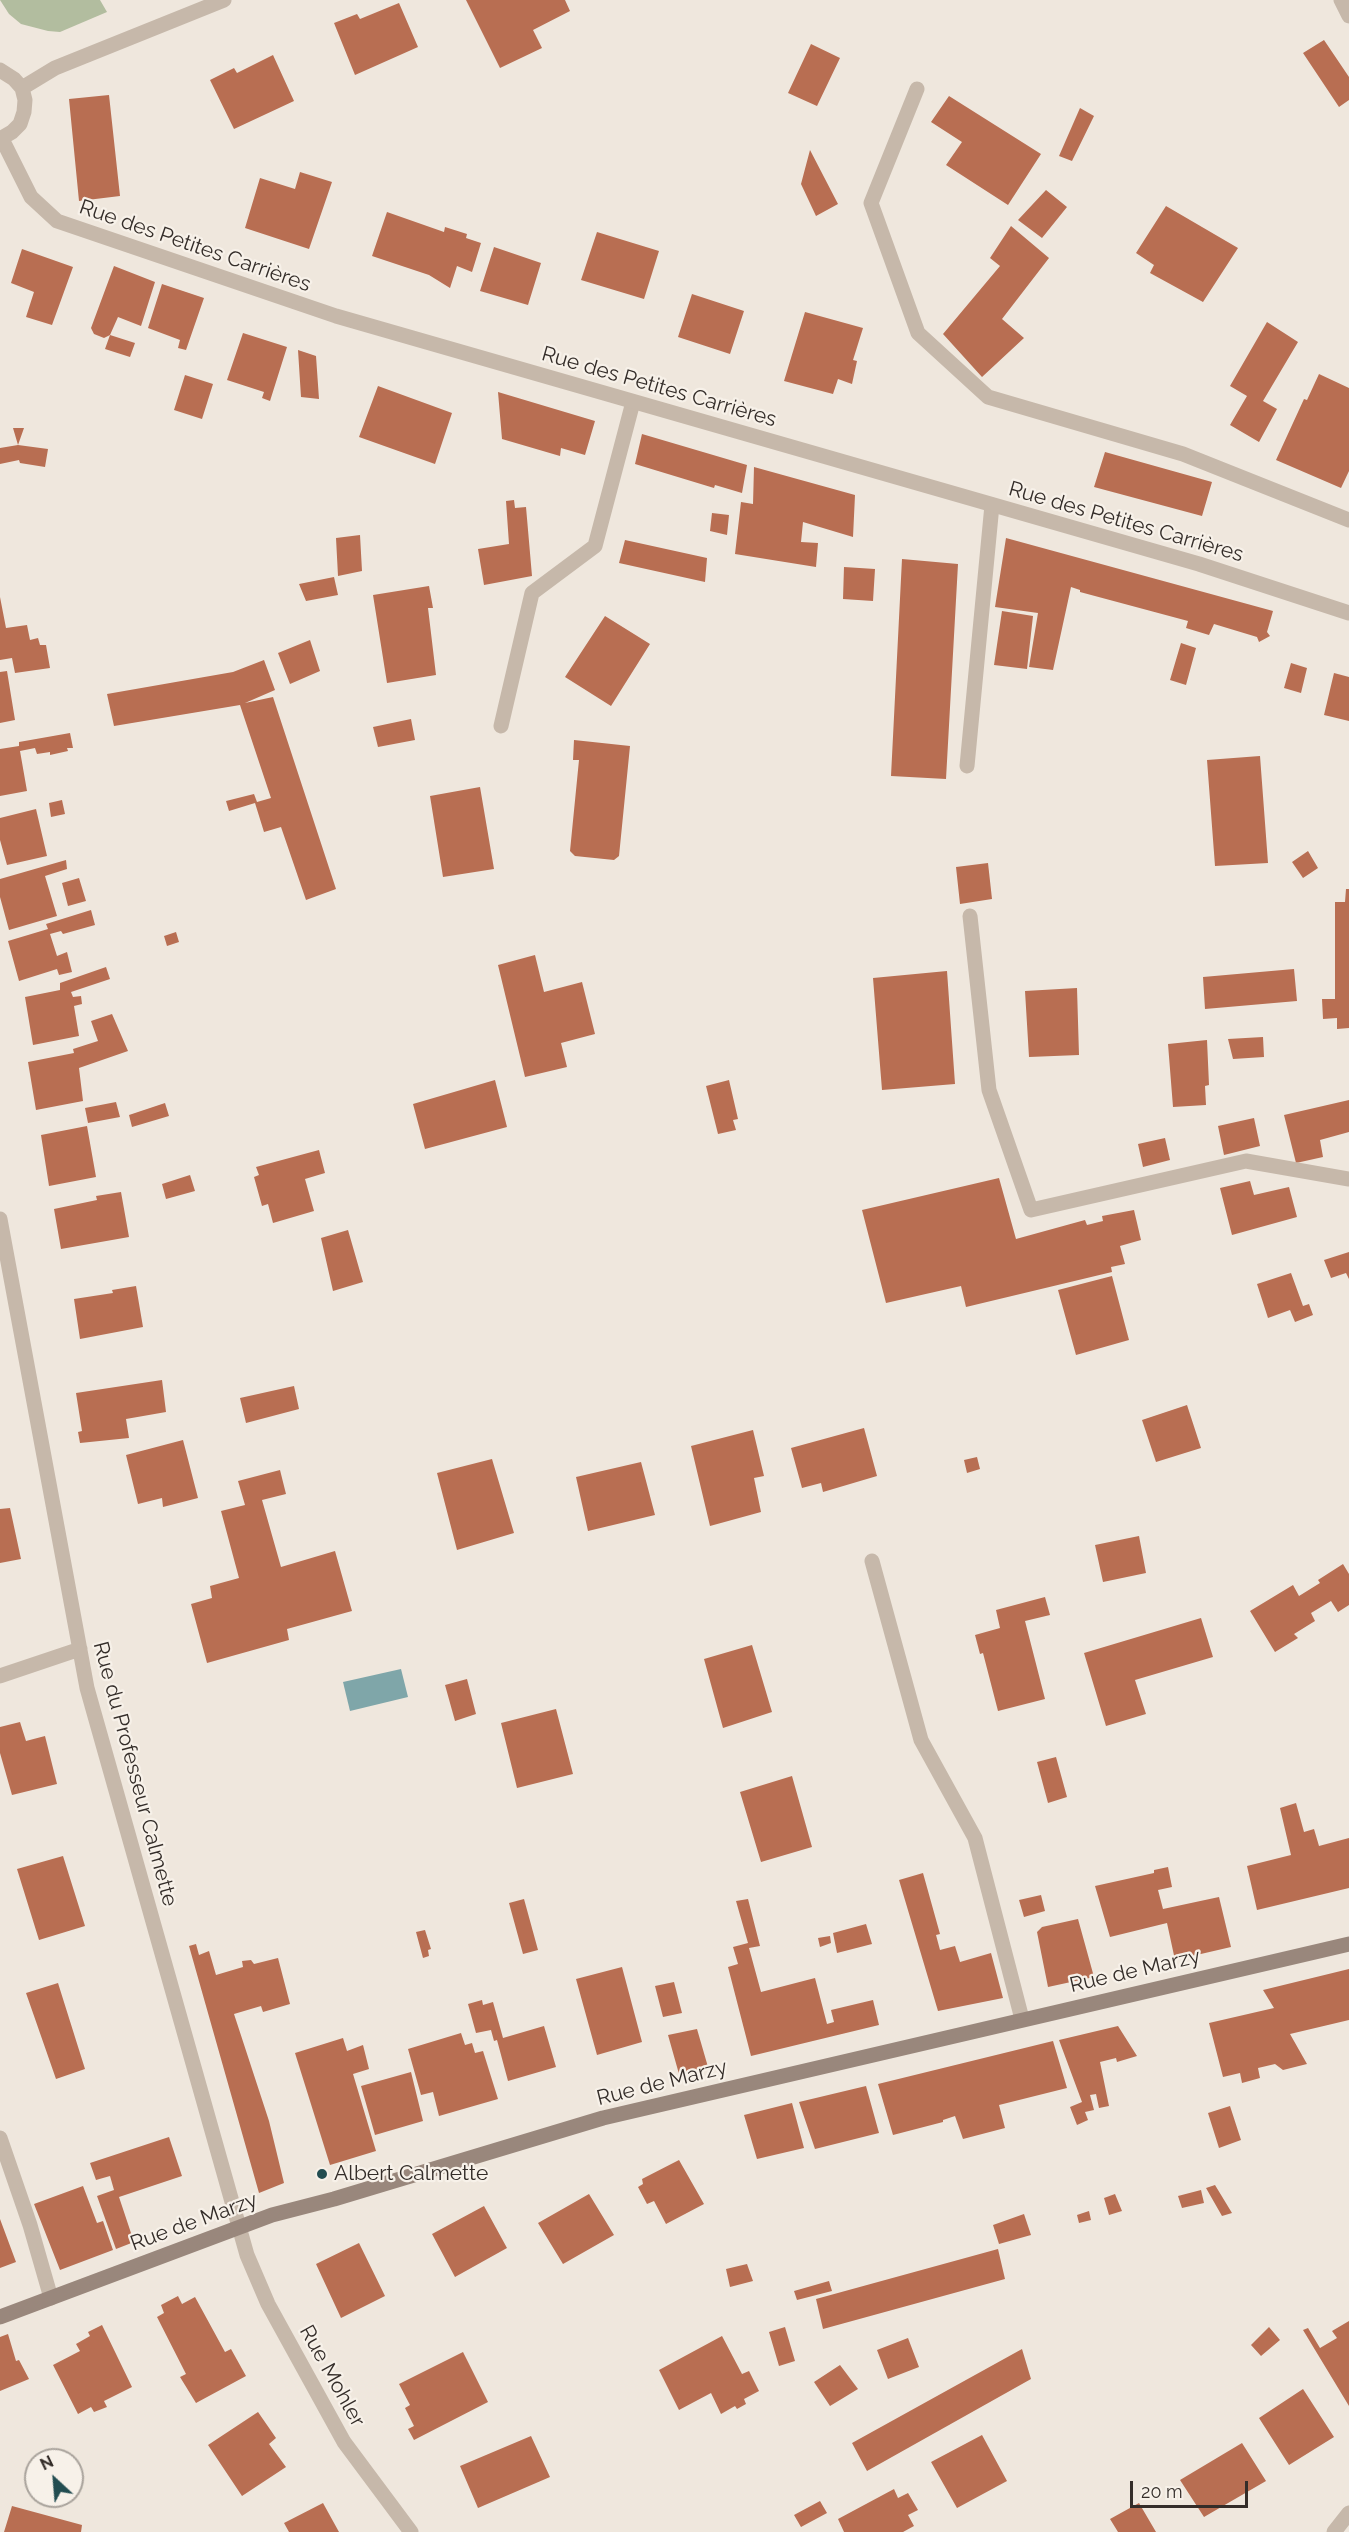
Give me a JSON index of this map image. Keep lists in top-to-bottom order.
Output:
{
  "streets": {
    "main road": ["Rue de Marzy"],
    "street": ["Rue des Petites Carrières", "Rue du Professeur Calmette", "Rue Mohler"]
  },
  "crossings": [
    ["Rue du Professeur Calmette", "Rue de Marzy"],
    ["Rue du Professeur Calmette", "Rue Mohler"],
    ["Rue de Marzy", "Rue Mohler"]
  ],
  "places": ["Albert Calmette"],
  "scale_bar": "20 m",
  "north": "top left"
}
